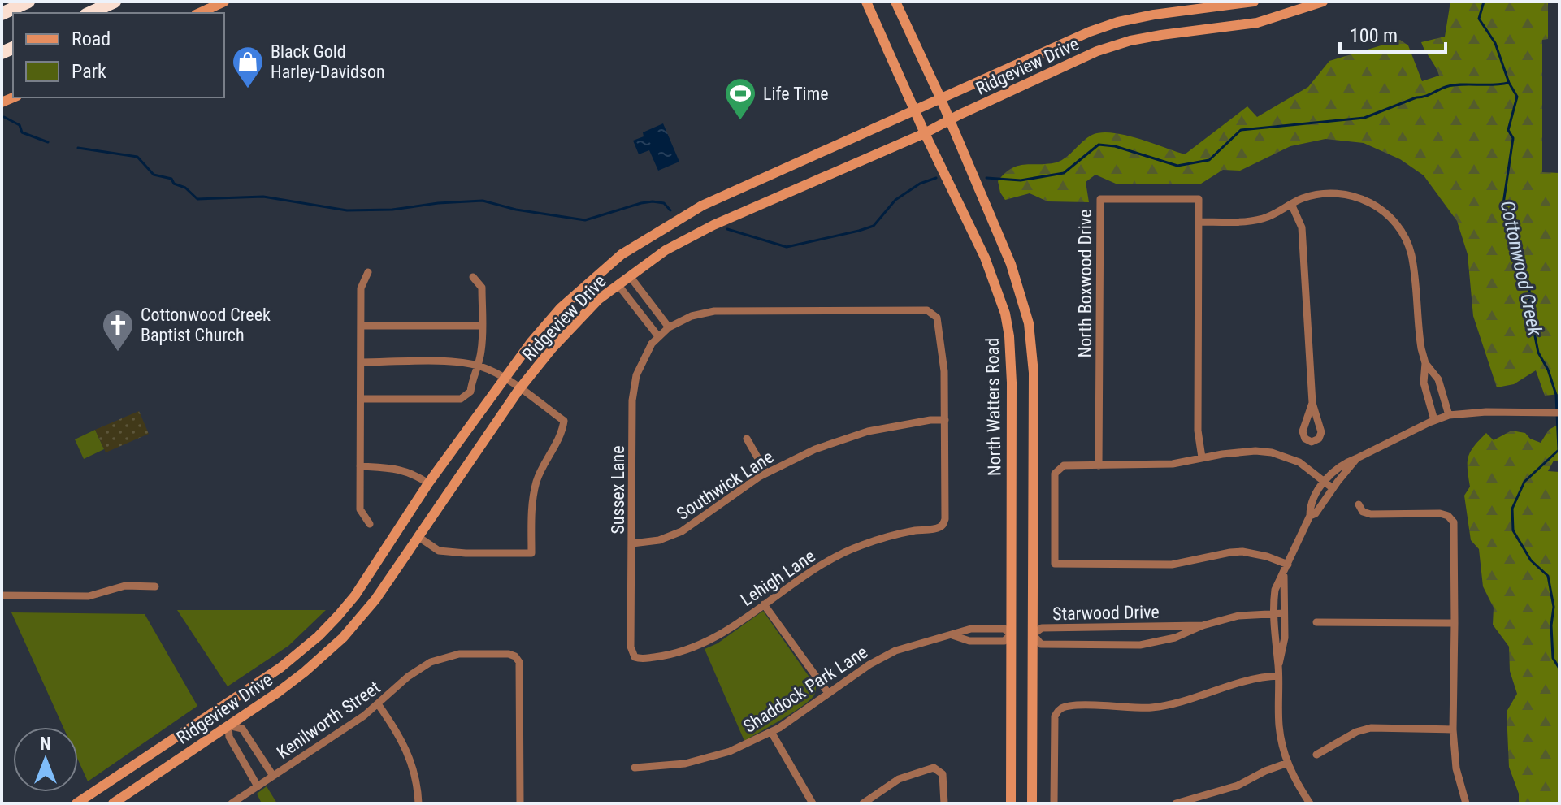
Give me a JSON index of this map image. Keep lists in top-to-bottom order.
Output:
{
  "streets": {
    "main road": ["Ridgeview Drive", "North Watters Road"],
    "street": [
      "North Boxwood Drive",
      "Southwick Lane",
      "Sussex Lane",
      "Lehigh Lane",
      "Starwood Drive",
      "Shaddock Park Lane",
      "Kenilworth Street"
    ]
  },
  "crossings": [
    ["Ridgeview Drive", "North Watters Road"],
    ["North Watters Road", "Shaddock Park Lane"],
    ["Southwick Lane", "Sussex Lane"],
    ["Southwick Lane", "Lehigh Lane"],
    ["Sussex Lane", "Lehigh Lane"]
  ],
  "water": ["Cottonwood Creek"],
  "places": {
    "shop": ["Black Gold Harley-Davidson"],
    "sports": ["Life Time"],
    "church": ["Cottonwood Creek Baptist Church"]
  },
  "legend": ["Road", "Park"],
  "scale_bar": "100 m",
  "north": "top"
}
